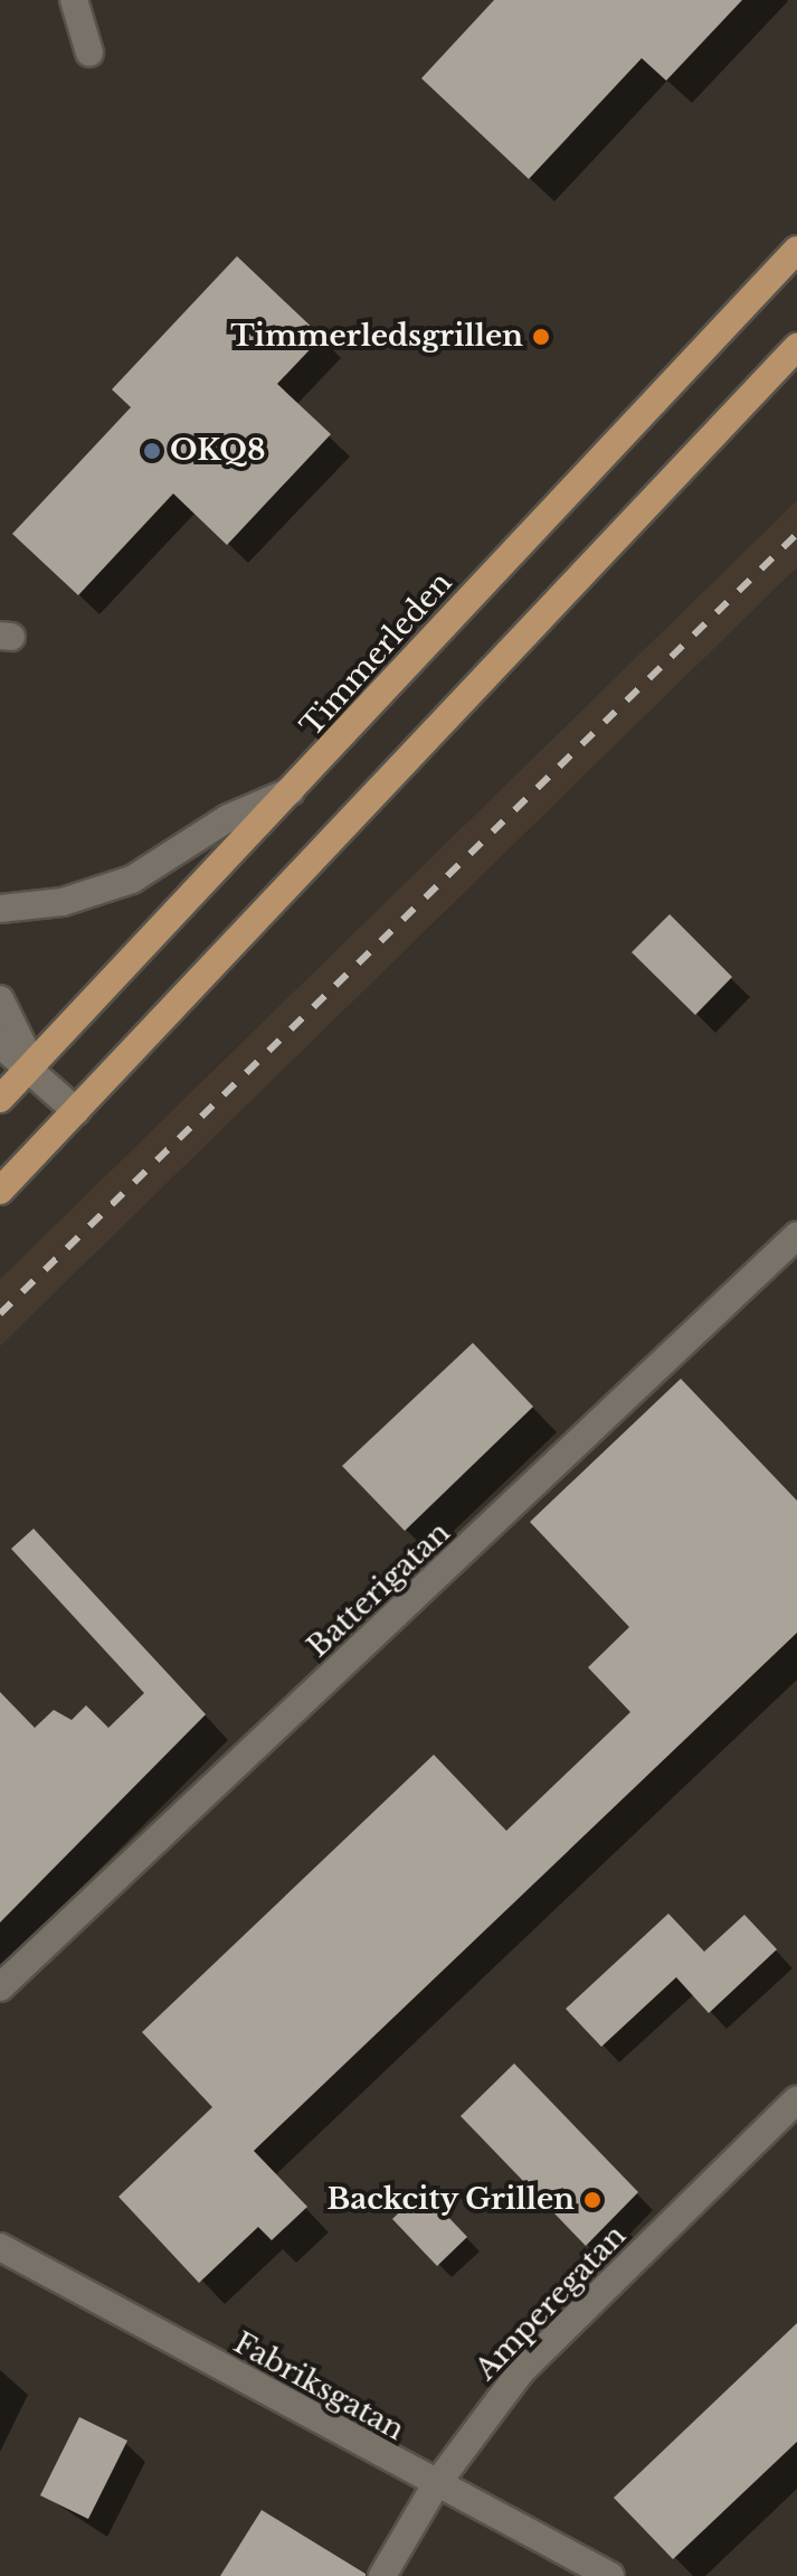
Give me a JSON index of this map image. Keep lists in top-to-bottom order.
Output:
{
  "streets": {
    "main road": ["Timmerleden"],
    "street": ["Batterigatan", "Amperegatan", "Fabriksgatan"]
  },
  "crossings": [
    ["Amperegatan", "Fabriksgatan"]
  ],
  "places": ["Timmerledsgrillen", "OKQ8", "Backcity Grillen"]
}
